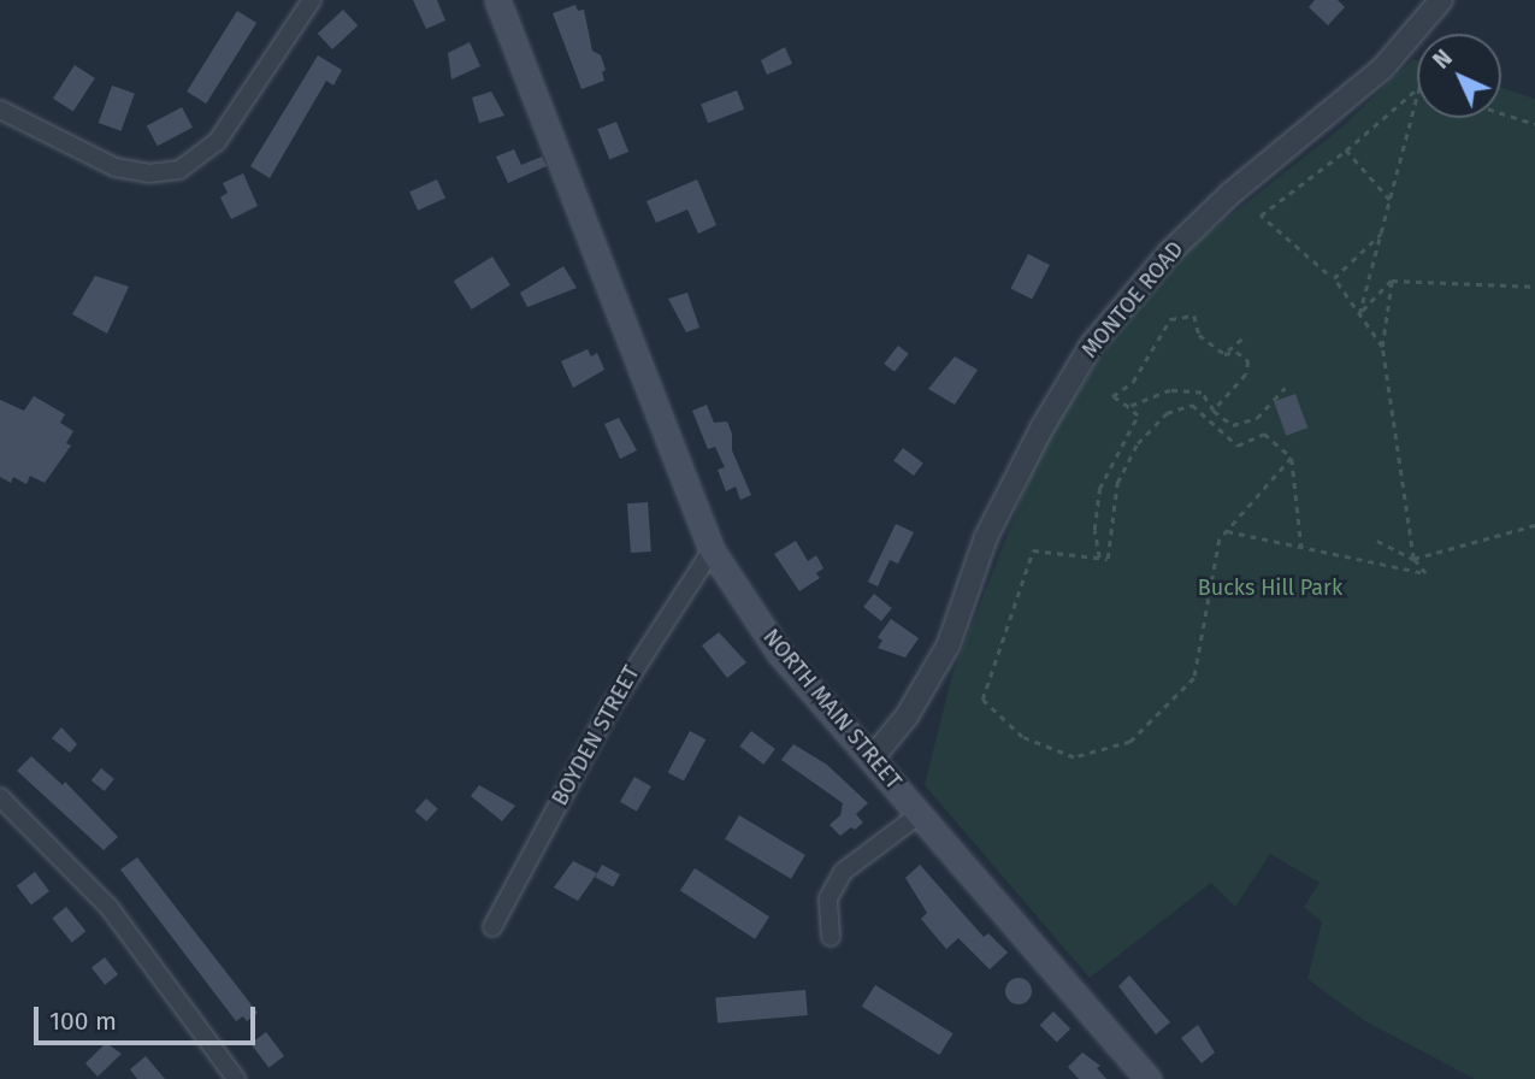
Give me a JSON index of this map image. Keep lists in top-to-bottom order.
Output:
{
  "streets": {
    "main road": ["NORTH MAIN STREET"],
    "street": ["MONTOE ROAD", "BOYDEN STREET"]
  },
  "crossings": [
    ["MONTOE ROAD", "NORTH MAIN STREET"],
    ["NORTH MAIN STREET", "BOYDEN STREET"]
  ],
  "parks": ["Bucks Hill Park"],
  "scale_bar": "100 m",
  "north": "top left"
}
